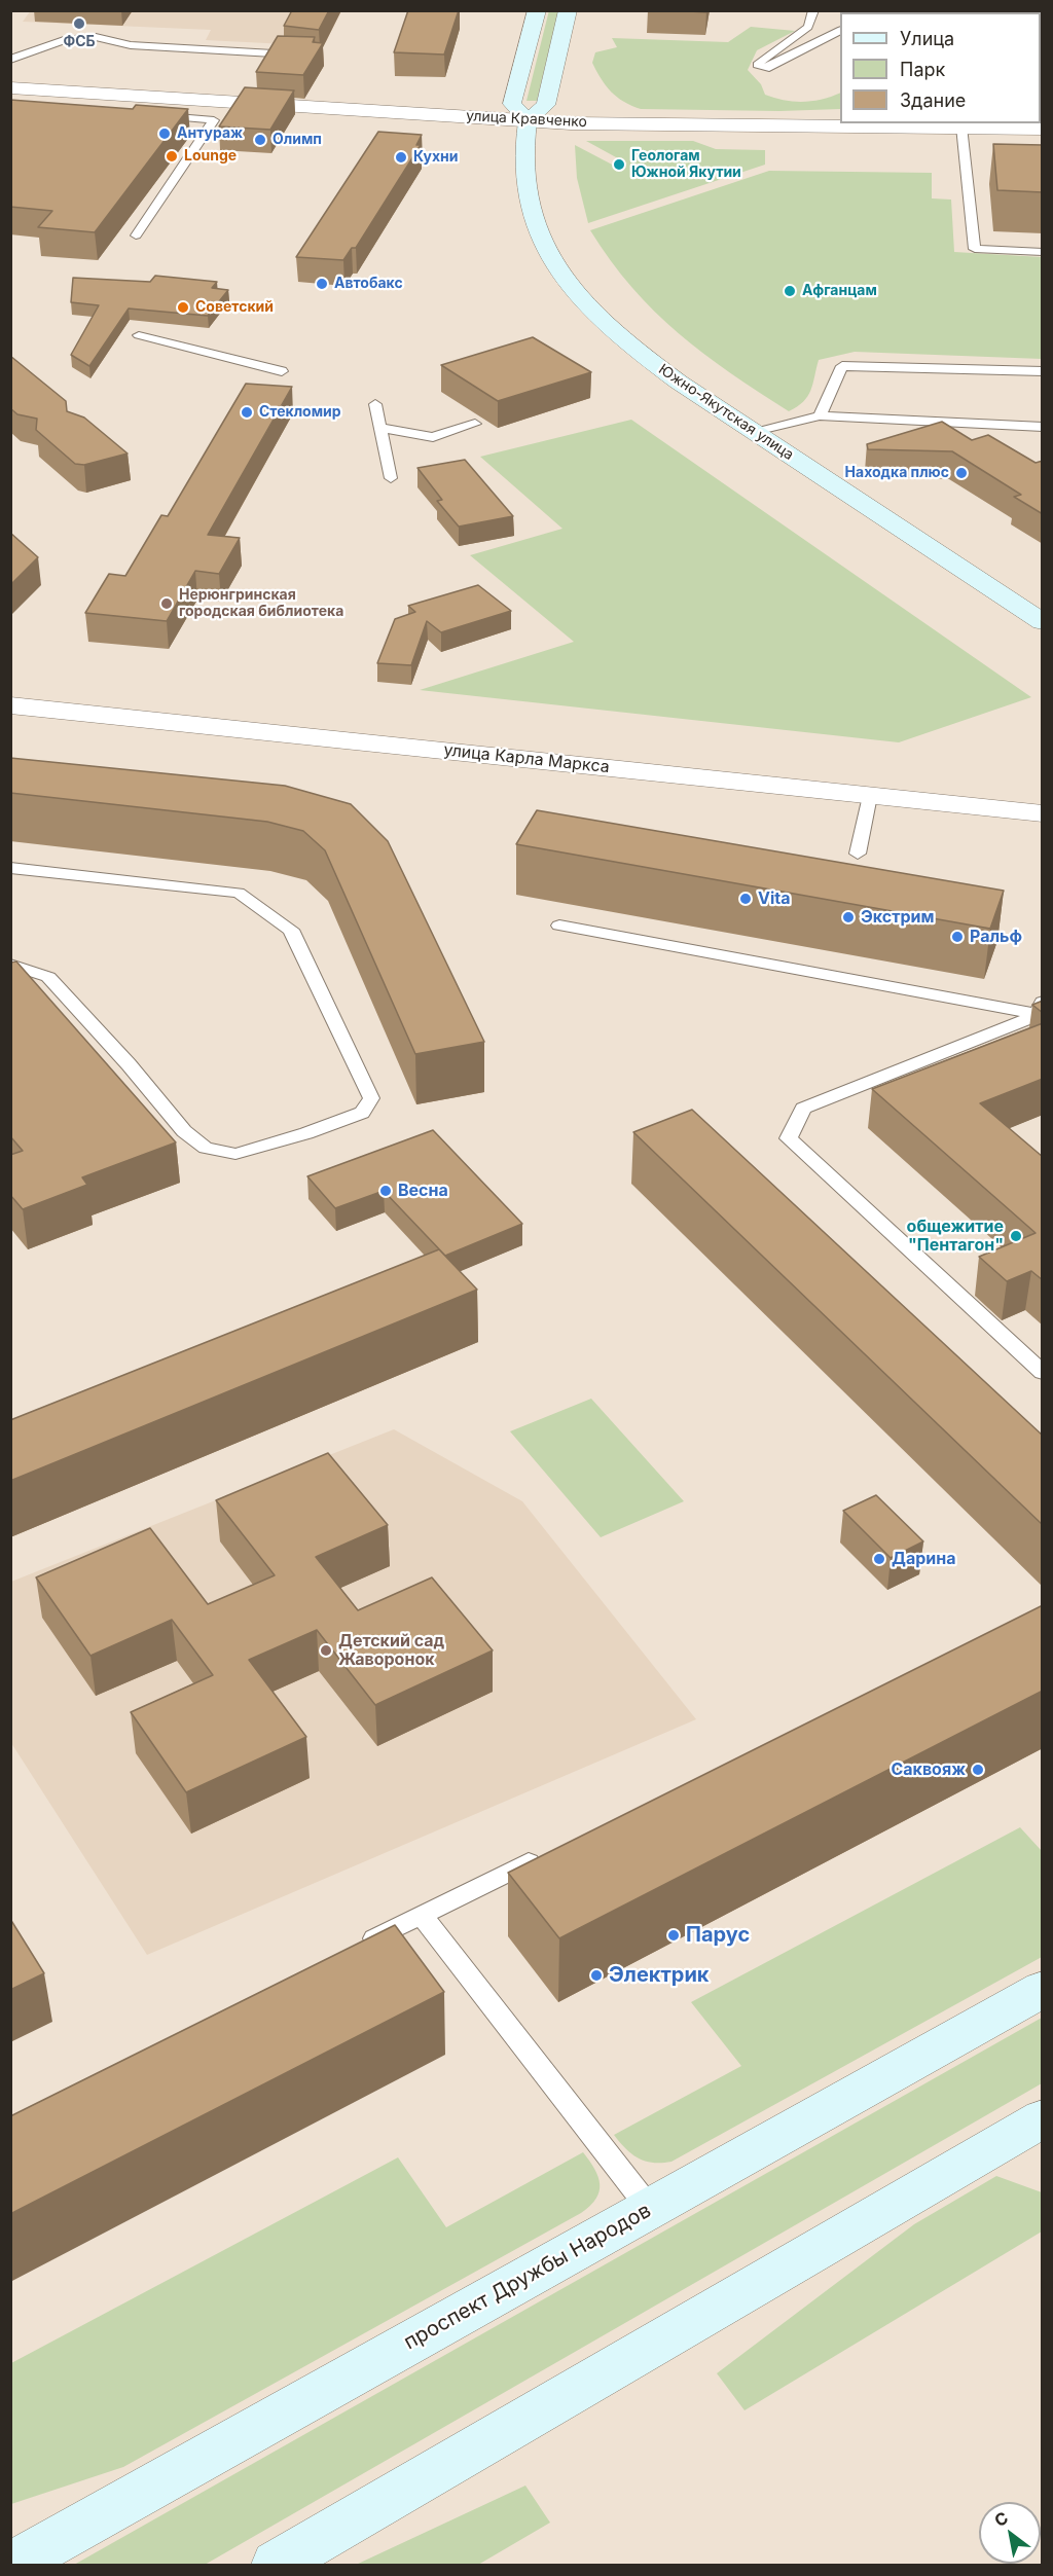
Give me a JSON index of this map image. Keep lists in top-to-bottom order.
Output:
{
  "streets": {
    "street": [
      "улица Кравченко",
      "Южно-Якутская улица",
      "улица Карла Маркса",
      "проспект Дружбы Народов"
    ]
  },
  "crossings": [
    ["улица Кравченко", "Южно-Якутская улица"]
  ],
  "places": [
    "ФСБ",
    "Антураж",
    "Олимп",
    "Lounge",
    "Кухни",
    "Геологам Южной Якутии",
    "Автобакс",
    "Афганцам",
    "Советский",
    "Стекломир",
    "Находка плюс",
    "Нерюнгринская городская библиотека",
    "Vita",
    "Экстрим",
    "Ральф",
    "Весна",
    "общежитие \"Пентагон\"",
    "Дарина",
    "Детский сад Жаворонок",
    "Саквояж",
    "Парус",
    "Электрик"
  ],
  "legend": ["Улица", "Парк", "Здание"],
  "north": "top left"
}
